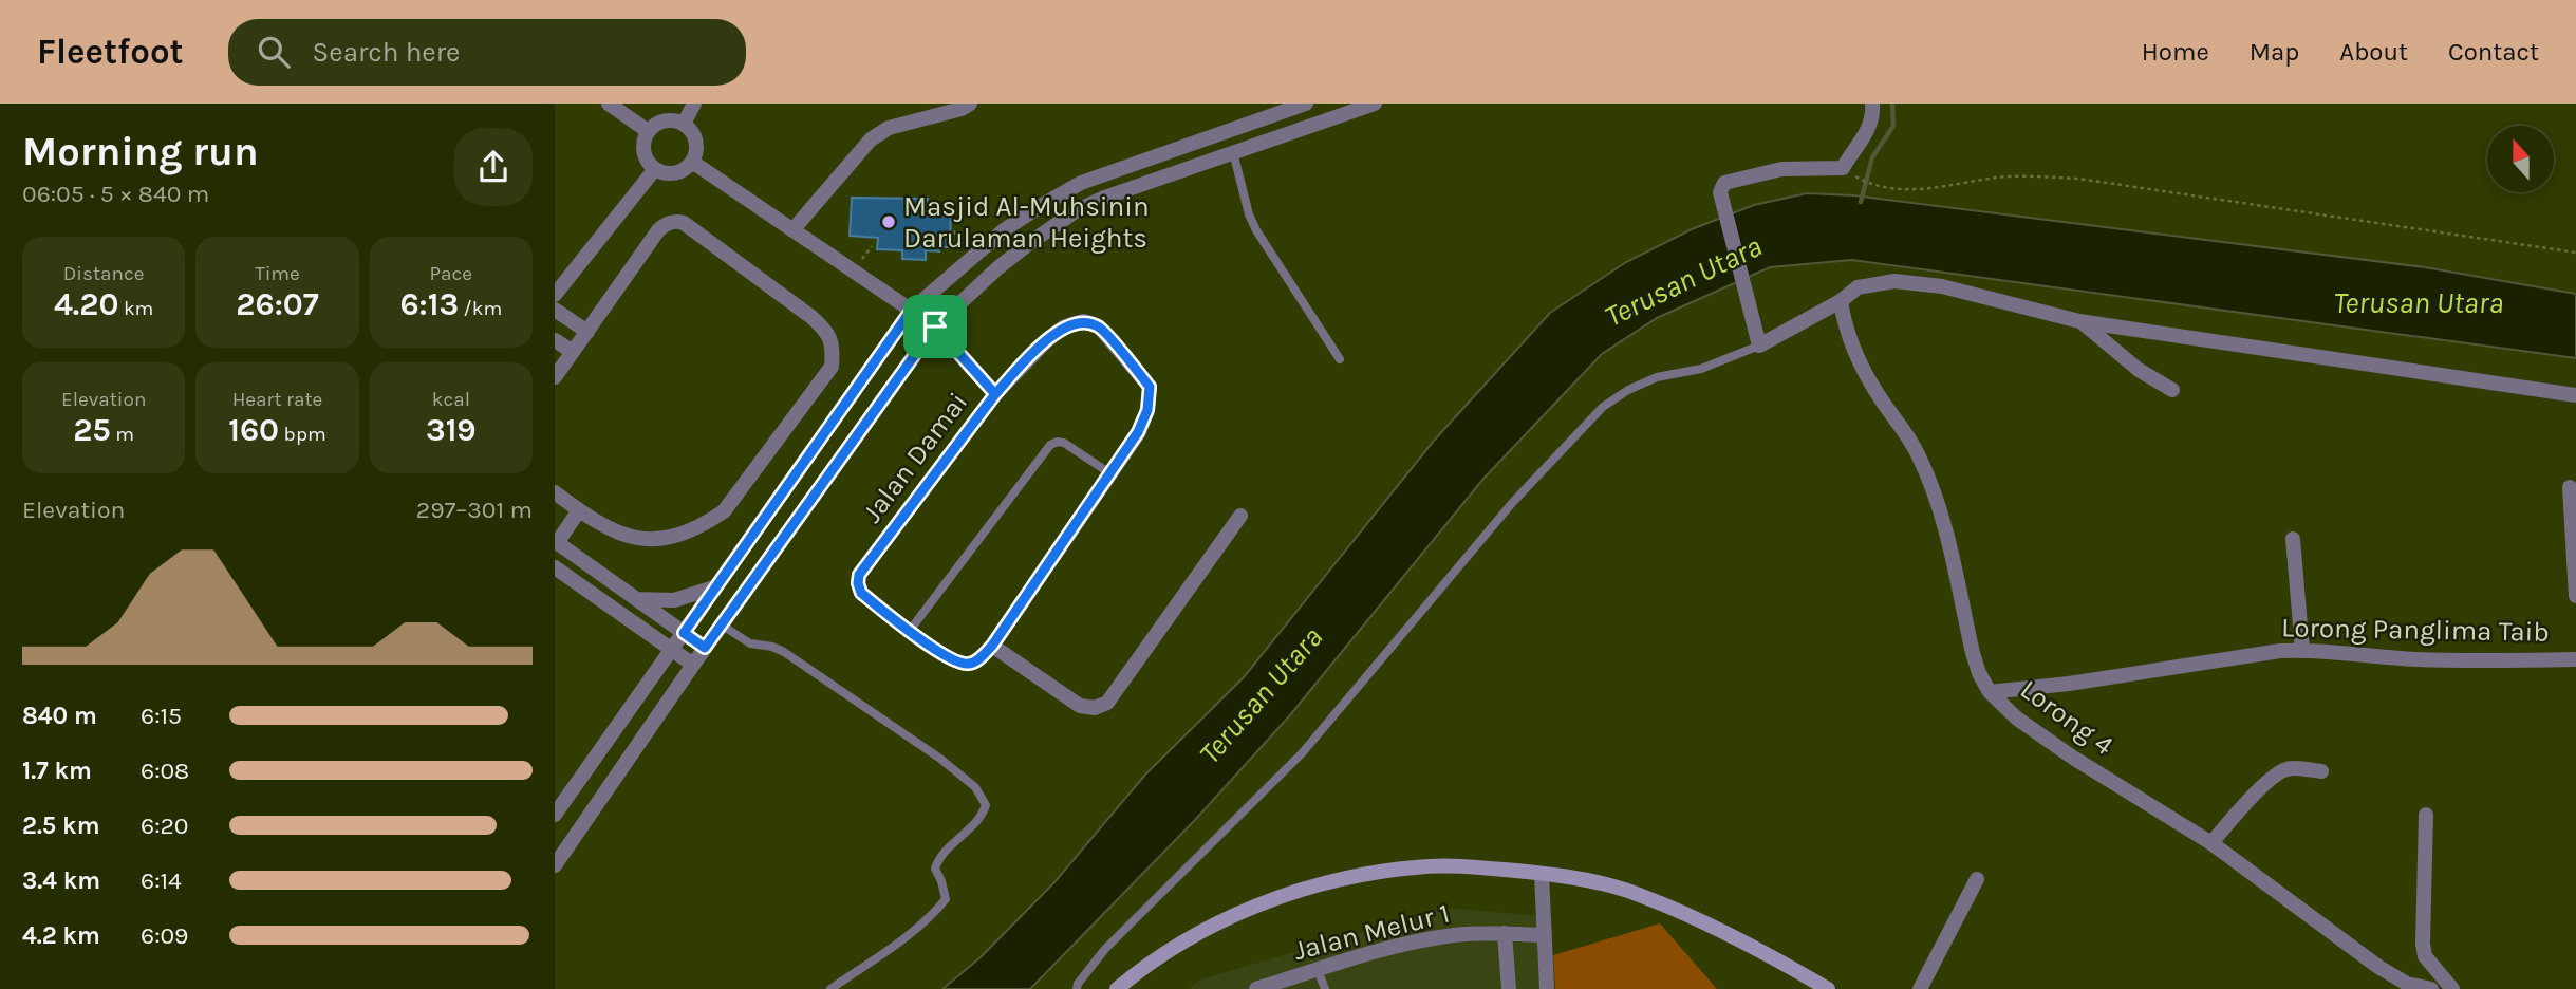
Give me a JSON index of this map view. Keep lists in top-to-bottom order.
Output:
{
  "streets": {
    "street": [
      "Jalan Damai",
      "Lorong Panglima Taib",
      "Lorong 4",
      "Jalan Melur 1"
    ]
  },
  "crossings": [
    ["Lorong Panglima Taib", "Lorong 4"]
  ],
  "water": ["Terusan Utara"],
  "places": ["Masjid Al-Muhsinin Darulaman Heights"],
  "north": "top",
  "page": {
    "header": "Fleetfoot",
    "search": "Search here",
    "nav": [
      "Home",
      "Map",
      "About",
      "Contact"
    ],
    "heading": ["Morning run", "06:05 · 5 × 840 m"],
    "stats": [
      ["Distance", "4.20 km"],
      ["Time", "26:07"],
      ["Pace", "6:13 /km"],
      ["Elevation", "25 m"],
      ["Heart rate", "160 bpm"],
      ["kcal", "319"]
    ],
    "chart": ["Elevation", "297–301 m"],
    "list": [
      {
        "name": "840 m",
        "note": "6:15"
      },
      {
        "name": "1.7 km",
        "note": "6:08"
      },
      {
        "name": "2.5 km",
        "note": "6:20"
      },
      {
        "name": "3.4 km",
        "note": "6:14"
      },
      {
        "name": "4.2 km",
        "note": "6:09"
      }
    ]
  }
}
